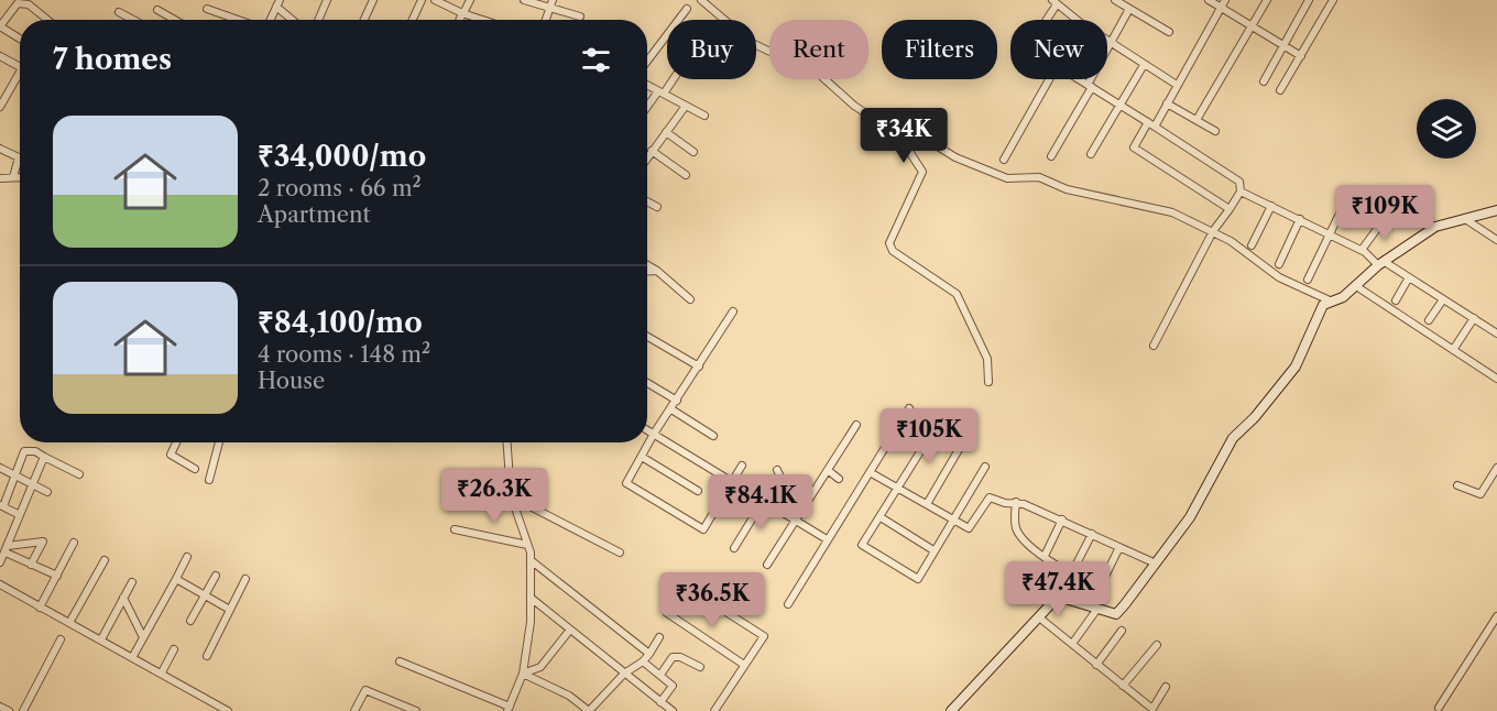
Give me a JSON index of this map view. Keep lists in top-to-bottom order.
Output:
{
  "page": {
    "chip": [
      "Buy",
      "Rent",
      "Filters",
      "New"
    ],
    "heading": "7 homes",
    "list": [
      {
        "name": "₹34,000/mo",
        "note": "2 rooms · 66 m² · Apartment"
      },
      {
        "name": "₹84,100/mo",
        "note": "4 rooms · 148 m² · House"
      }
    ],
    "price": [
      "₹34K",
      "₹109K",
      "₹105K",
      "₹26.3K",
      "₹84.1K",
      "₹47.4K",
      "₹36.5K"
    ]
  }
}
